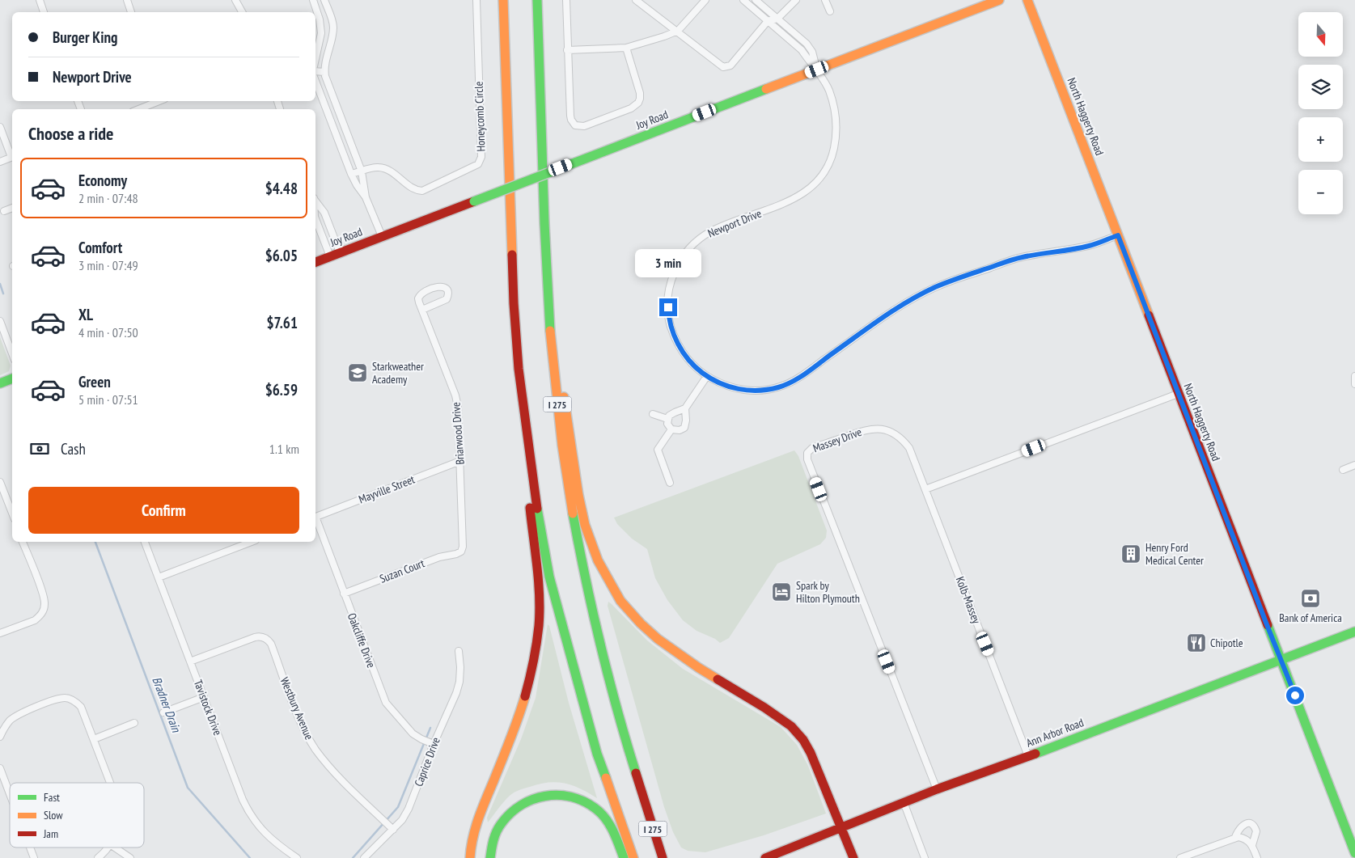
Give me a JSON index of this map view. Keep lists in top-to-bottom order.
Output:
{
  "streets": {
    "main road": [
      "North Haggerty Road",
      "Joy Road",
      "I 275",
      "Ann Arbor Road"
    ],
    "street": [
      "Honeycomb Circle",
      "Newport Drive",
      "Briarwood Drive",
      "Massey Drive",
      "Mayville Street",
      "Suzan Court",
      "Kolb-Massey",
      "Oakcliffe Drive",
      "Tavistock Drive",
      "Westbury Avenue",
      "Caprice Drive"
    ]
  },
  "crossings": [
    ["North Haggerty Road", "Newport Drive"],
    ["North Haggerty Road", "Ann Arbor Road"],
    ["Joy Road", "Newport Drive"],
    ["Briarwood Drive", "Mayville Street"],
    ["Briarwood Drive", "Suzan Court"],
    ["Massey Drive", "Kolb-Massey"],
    ["Massey Drive", "Ann Arbor Road"],
    ["Suzan Court", "Oakcliffe Drive"],
    ["Kolb-Massey", "Ann Arbor Road"],
    ["Oakcliffe Drive", "Caprice Drive"],
    ["Tavistock Drive", "Westbury Avenue"],
    ["Westbury Avenue", "Caprice Drive"]
  ],
  "water": ["Bradner Drain"],
  "places": {
    "school or university": ["Starkweather Academy"],
    "building": ["Henry Ford Medical Center"],
    "hotel": ["Spark by Hilton Plymouth"],
    "bank": ["Bank of America"],
    "restaurant": ["Chipotle"]
  },
  "legend": ["Fast", "Slow", "Jam"],
  "north": "bottom",
  "page": {
    "map_buttons": ["+", "−"],
    "banner": ["Burger King", "Newport Drive"],
    "heading": "Choose a ride",
    "list": [
      {
        "name": "Economy",
        "note": "2 min · 07:48",
        "value": "$4.48"
      },
      {
        "name": "Comfort",
        "note": "3 min · 07:49",
        "value": "$6.05"
      },
      {
        "name": "XL",
        "note": "4 min · 07:50",
        "value": "$7.61"
      },
      {
        "name": "Green",
        "note": "5 min · 07:51",
        "value": "$6.59"
      }
    ],
    "bubble": "3 min",
    "pay": ["Cash", "1.1 km"],
    "buttons": "Confirm"
  }
}
